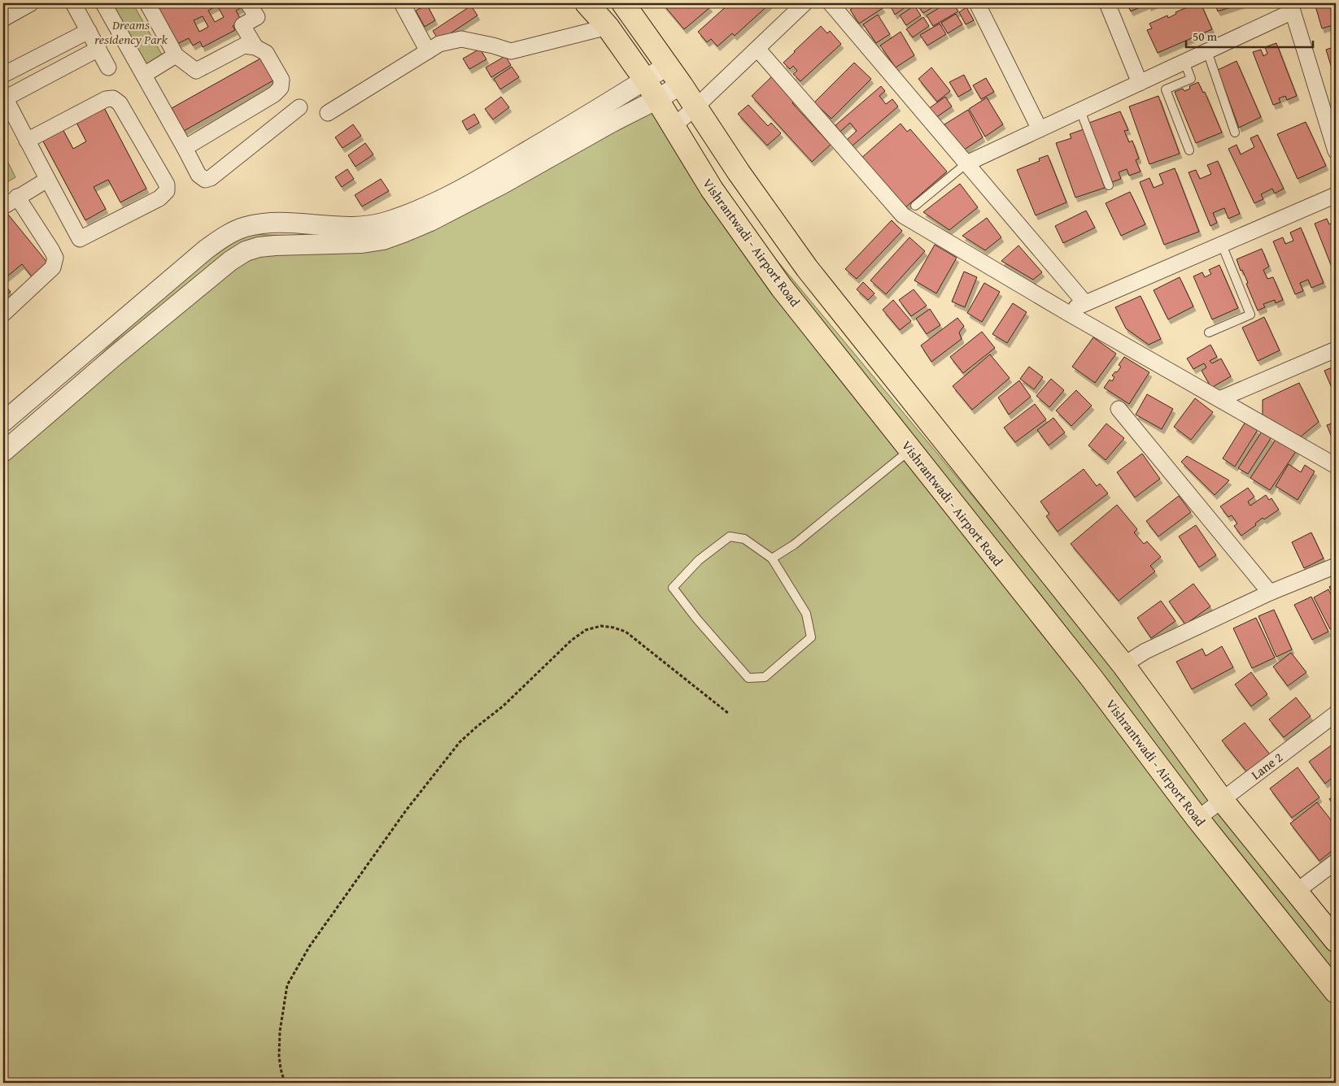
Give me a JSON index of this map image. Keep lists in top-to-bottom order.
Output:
{
  "streets": {
    "main road": ["Vishrantwadi - Airport Road"],
    "street": ["Lane 2"]
  },
  "crossings": [
    ["Vishrantwadi - Airport Road", "Lane 2"]
  ],
  "parks": ["Dreams residency Park"],
  "scale_bar": "50 m"
}
